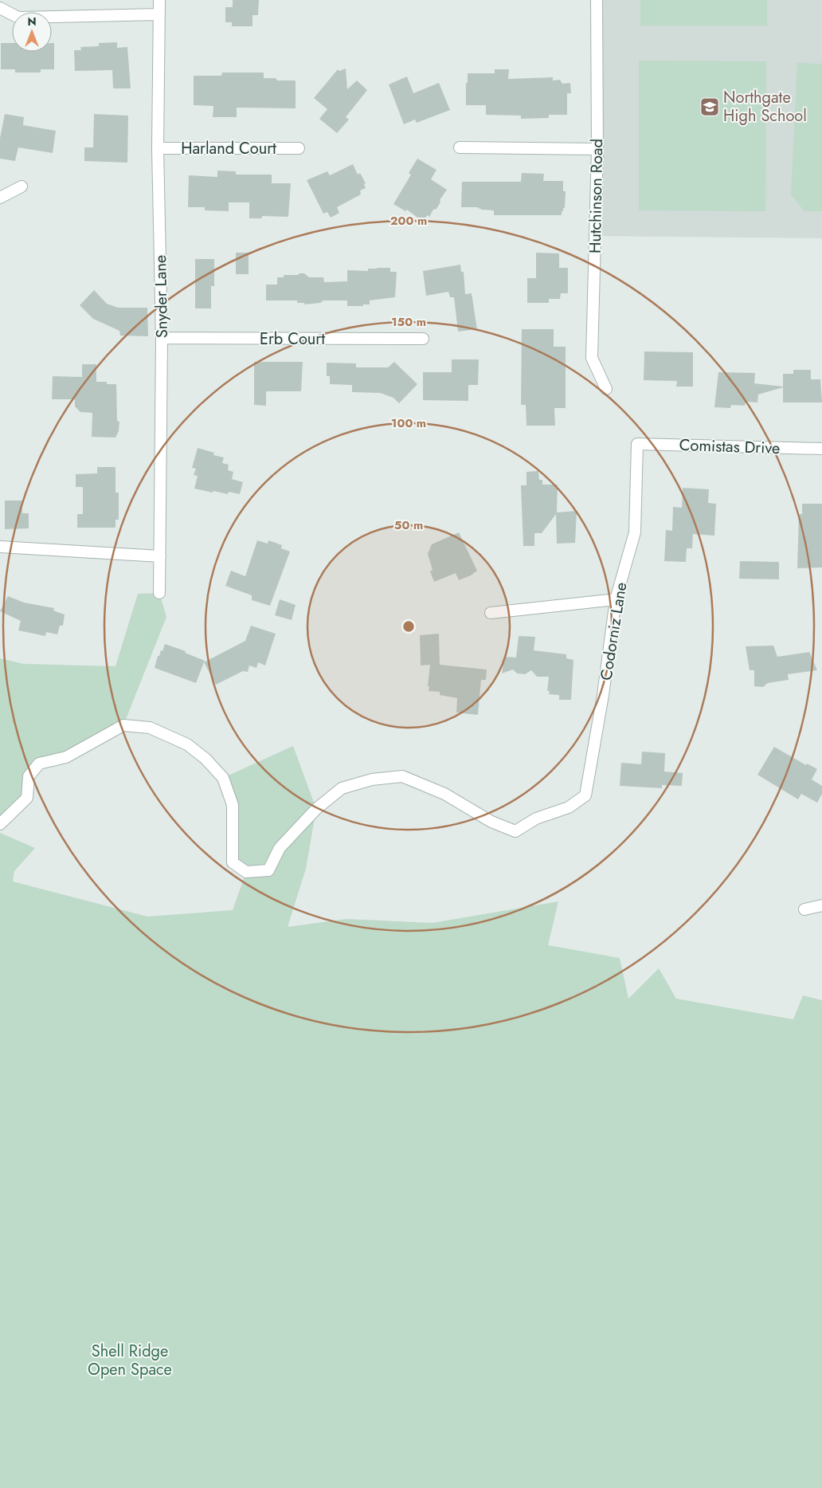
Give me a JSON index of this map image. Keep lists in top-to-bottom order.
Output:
{
  "streets": {
    "street": [
      "Harland Court",
      "Hutchinson Road",
      "Snyder Lane",
      "Erb Court",
      "Comistas Drive",
      "Codorniz Lane"
    ]
  },
  "crossings": [
    ["Harland Court", "Snyder Lane"],
    ["Snyder Lane", "Erb Court"],
    ["Comistas Drive", "Codorniz Lane"]
  ],
  "parks": ["Shell Ridge Open Space"],
  "places": {
    "school or university": ["Northgate High School"]
  },
  "north": "top",
  "rings": [
    "200 m",
    "150 m",
    "100 m",
    "50 m"
  ]
}
